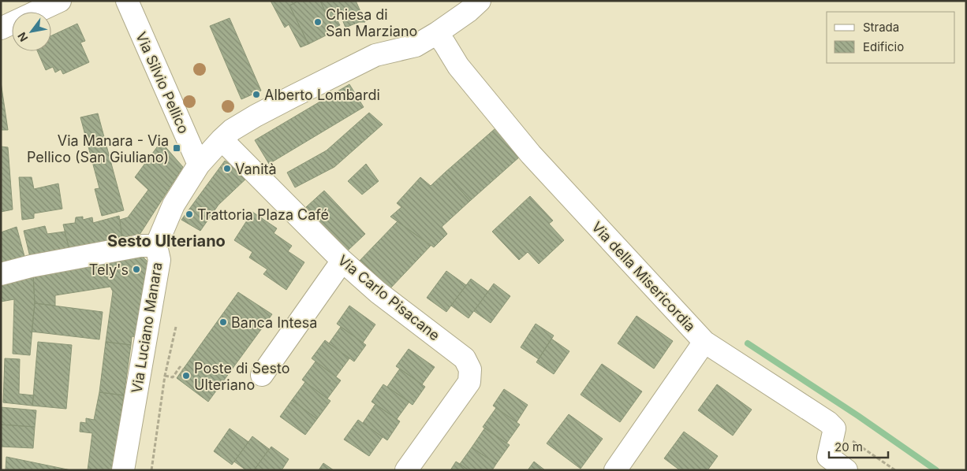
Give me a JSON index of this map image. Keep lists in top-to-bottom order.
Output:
{
  "streets": {
    "street": [
      "Via Silvio Pellico",
      "Via della Misericordia",
      "Via Carlo Pisacane",
      "Via Luciano Manara"
    ]
  },
  "crossings": [
    ["Via Silvio Pellico", "Via Luciano Manara"],
    ["Via della Misericordia", "Via Luciano Manara"],
    ["Via Carlo Pisacane", "Via Luciano Manara"]
  ],
  "districts": ["Sesto Ulteriano"],
  "places": {
    "other": [
      "Chiesa di San Marziano",
      "Alberto Lombardi",
      "Vanità",
      "Trattoria Plaza Café",
      "Tely's",
      "Banca Intesa",
      "Poste di Sesto Ulteriano"
    ],
    "transit": ["Via Manara - Via Pellico (San Giuliano)"]
  },
  "legend": ["Strada", "Edificio"],
  "scale_bar": "20 m",
  "north": "bottom left"
}
